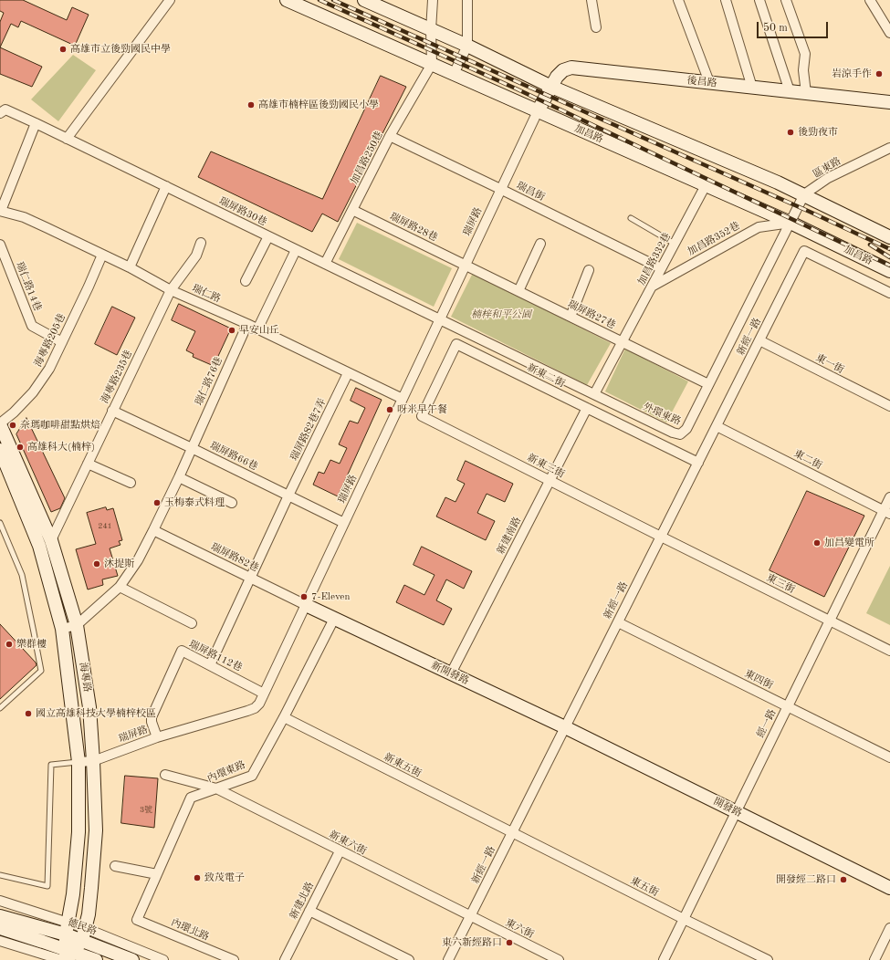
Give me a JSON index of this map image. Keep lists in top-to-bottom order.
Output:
{
  "streets": {
    "street": [
      "後昌路",
      "加昌路",
      "加昌路250巷",
      "區東路",
      "瑞昌街",
      "瑞屏路30巷",
      "瑞屏路",
      "瑞屏路28巷",
      "加昌路352巷",
      "加昌路332巷",
      "瑞仁路14巷",
      "瑞仁路",
      "瑞屏路27巷",
      "新經一路",
      "海專路205巷",
      "東一街",
      "新東二街",
      "海專路235巷",
      "瑞仁路76巷",
      "外環東路",
      "瑞屏路82巷7弄",
      "瑞屏路66巷",
      "東二街",
      "新東三街",
      "新建南路",
      "瑞屏路82巷",
      "東三街",
      "瑞屏路112巷",
      "新開發路",
      "海專路",
      "東四街",
      "經一路",
      "新東五街",
      "內環東路",
      "開發路",
      "新東六街",
      "東五街",
      "新建北路",
      "德民路",
      "東六街",
      "內環北路"
    ]
  },
  "crossings": [
    ["後昌路", "加昌路"],
    ["後昌路", "瑞屏路"],
    ["加昌路", "加昌路250巷"],
    ["加昌路", "區東路"],
    ["加昌路", "瑞屏路"],
    ["加昌路", "加昌路352巷"],
    ["加昌路", "加昌路332巷"],
    ["加昌路", "外環東路"],
    ["加昌路250巷", "瑞昌街"],
    ["加昌路250巷", "瑞屏路30巷"],
    ["加昌路250巷", "瑞屏路28巷"],
    ["區東路", "加昌路352巷"],
    ["區東路", "外環東路"],
    ["瑞昌街", "瑞屏路"],
    ["瑞昌街", "加昌路332巷"],
    ["瑞屏路30巷", "瑞屏路"],
    ["瑞屏路30巷", "外環東路"],
    ["瑞屏路", "瑞屏路28巷"],
    ["瑞屏路", "瑞仁路"],
    ["瑞屏路", "瑞屏路27巷"],
    ["瑞屏路", "外環東路"],
    ["瑞屏路", "瑞屏路66巷"],
    ["瑞屏路", "瑞屏路82巷"],
    ["瑞屏路", "瑞屏路112巷"],
    ["瑞屏路", "新開發路"],
    ["瑞屏路", "海專路"],
    ["瑞屏路28巷", "瑞屏路27巷"],
    ["加昌路352巷", "加昌路332巷"],
    ["加昌路352巷", "外環東路"],
    ["加昌路332巷", "瑞屏路27巷"],
    ["瑞仁路14巷", "海專路205巷"],
    ["瑞仁路", "海專路205巷"],
    ["瑞仁路", "海專路235巷"],
    ["瑞仁路", "瑞仁路76巷"],
    ["瑞仁路", "瑞屏路82巷7弄"],
    ["瑞屏路27巷", "外環東路"],
    ["新經一路", "東一街"],
    ["新經一路", "新東二街"],
    ["新經一路", "東二街"],
    ["新經一路", "新東三街"],
    ["新經一路", "東三街"],
    ["新經一路", "新開發路"],
    ["新經一路", "東四街"],
    ["新經一路", "新東五街"],
    ["新經一路", "開發路"],
    ["新經一路", "新東六街"],
    ["新經一路", "東五街"],
    ["新經一路", "東六街"],
    ["海專路205巷", "海專路"],
    ["新東二街", "新東三街"],
    ["新東二街", "新建南路"],
    ["海專路235巷", "瑞屏路66巷"],
    ["海專路235巷", "海專路"],
    ["瑞仁路76巷", "瑞屏路66巷"],
    ["瑞屏路82巷7弄", "瑞屏路66巷"],
    ["瑞屏路82巷7弄", "瑞屏路82巷"],
    ["東二街", "經一路"],
    ["新東三街", "新建南路"],
    ["新東三街", "東三街"],
    ["新建南路", "新開發路"],
    ["瑞屏路82巷", "新開發路"],
    ["東三街", "經一路"],
    ["新開發路", "內環東路"],
    ["新開發路", "開發路"],
    ["海專路", "德民路"],
    ["東四街", "經一路"],
    ["經一路", "開發路"],
    ["經一路", "東五街"],
    ["新東五街", "內環東路"],
    ["新東五街", "東五街"],
    ["內環東路", "新東六街"],
    ["內環東路", "內環北路"],
    ["新東六街", "新建北路"],
    ["新東六街", "東六街"]
  ],
  "parks": ["楠梓和平公園"],
  "places": [
    "高雄市立後勁國民中學",
    "岩涼手作",
    "高雄市楠梓區後勁國民小學",
    "後勁夜市",
    "早安山丘",
    "呀米早午餐",
    "奈瑪咖啡甜點烘焙",
    "高雄科大(楠梓)",
    "玉梅泰式料理",
    "加昌變電所",
    "沐提斯",
    "7-Eleven",
    "樂群樓",
    "國立高雄科技大學楠梓校區",
    "致茂電子",
    "開發經二路口",
    "東六新經路口"
  ],
  "house_numbers": ["241", "3號"],
  "scale_bar": "50 m"
}
